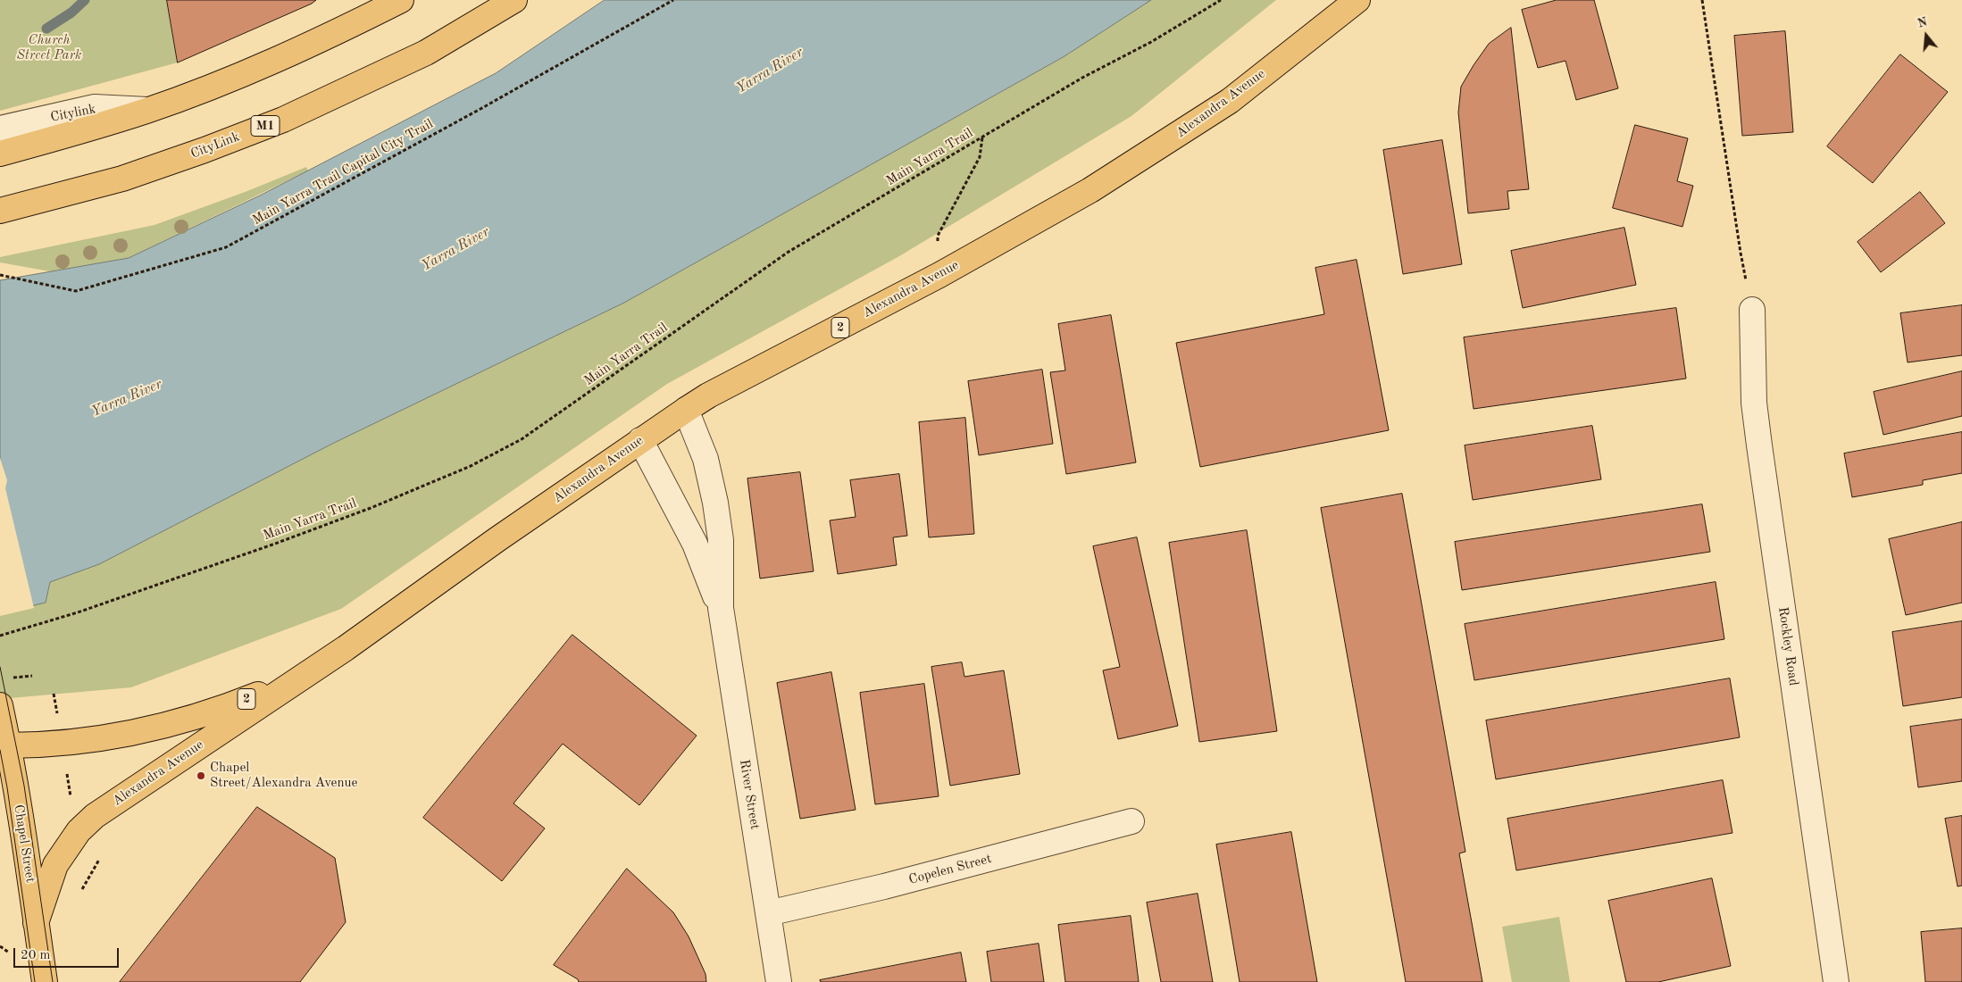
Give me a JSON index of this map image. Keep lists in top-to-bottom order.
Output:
{
  "streets": {
    "main road": [
      "Alexandra Avenue",
      "M1",
      "CityLink",
      "2",
      "Chapel Street"
    ],
    "street": [
      "Citylink",
      "Rockley Road",
      "River Street",
      "Copelen Street"
    ],
    "path": ["Main Yarra Trail", "Main Yarra Trail Capital City Trail"]
  },
  "crossings": [
    ["Alexandra Avenue", "River Street"],
    ["Alexandra Avenue", "Chapel Street"],
    ["River Street", "Copelen Street"]
  ],
  "water": ["Yarra River"],
  "parks": ["Church Street Park"],
  "places": ["Chapel Street/Alexandra Avenue"],
  "scale_bar": "20 m",
  "north": "top"
}
